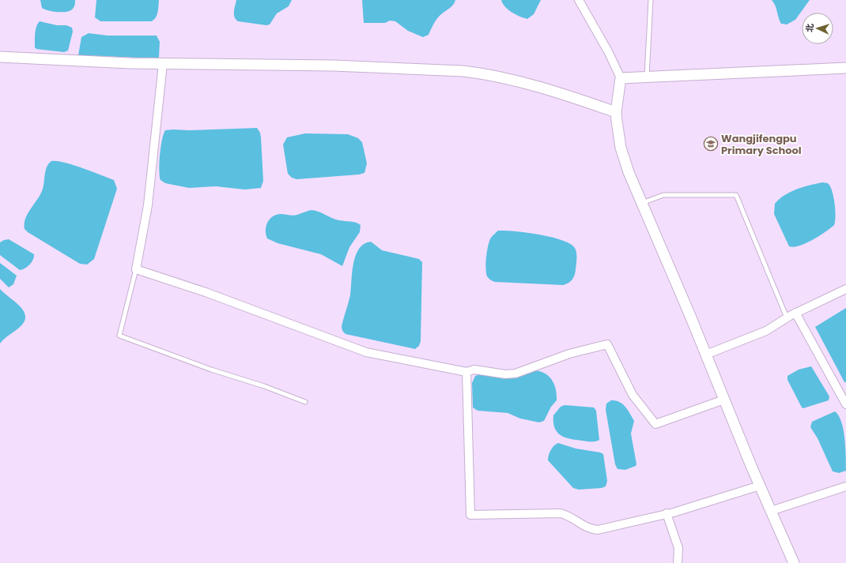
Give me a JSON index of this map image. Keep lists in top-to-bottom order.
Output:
{
  "places": {
    "school or university": ["Wangjifengpu Primary School"]
  },
  "north": "left"
}
